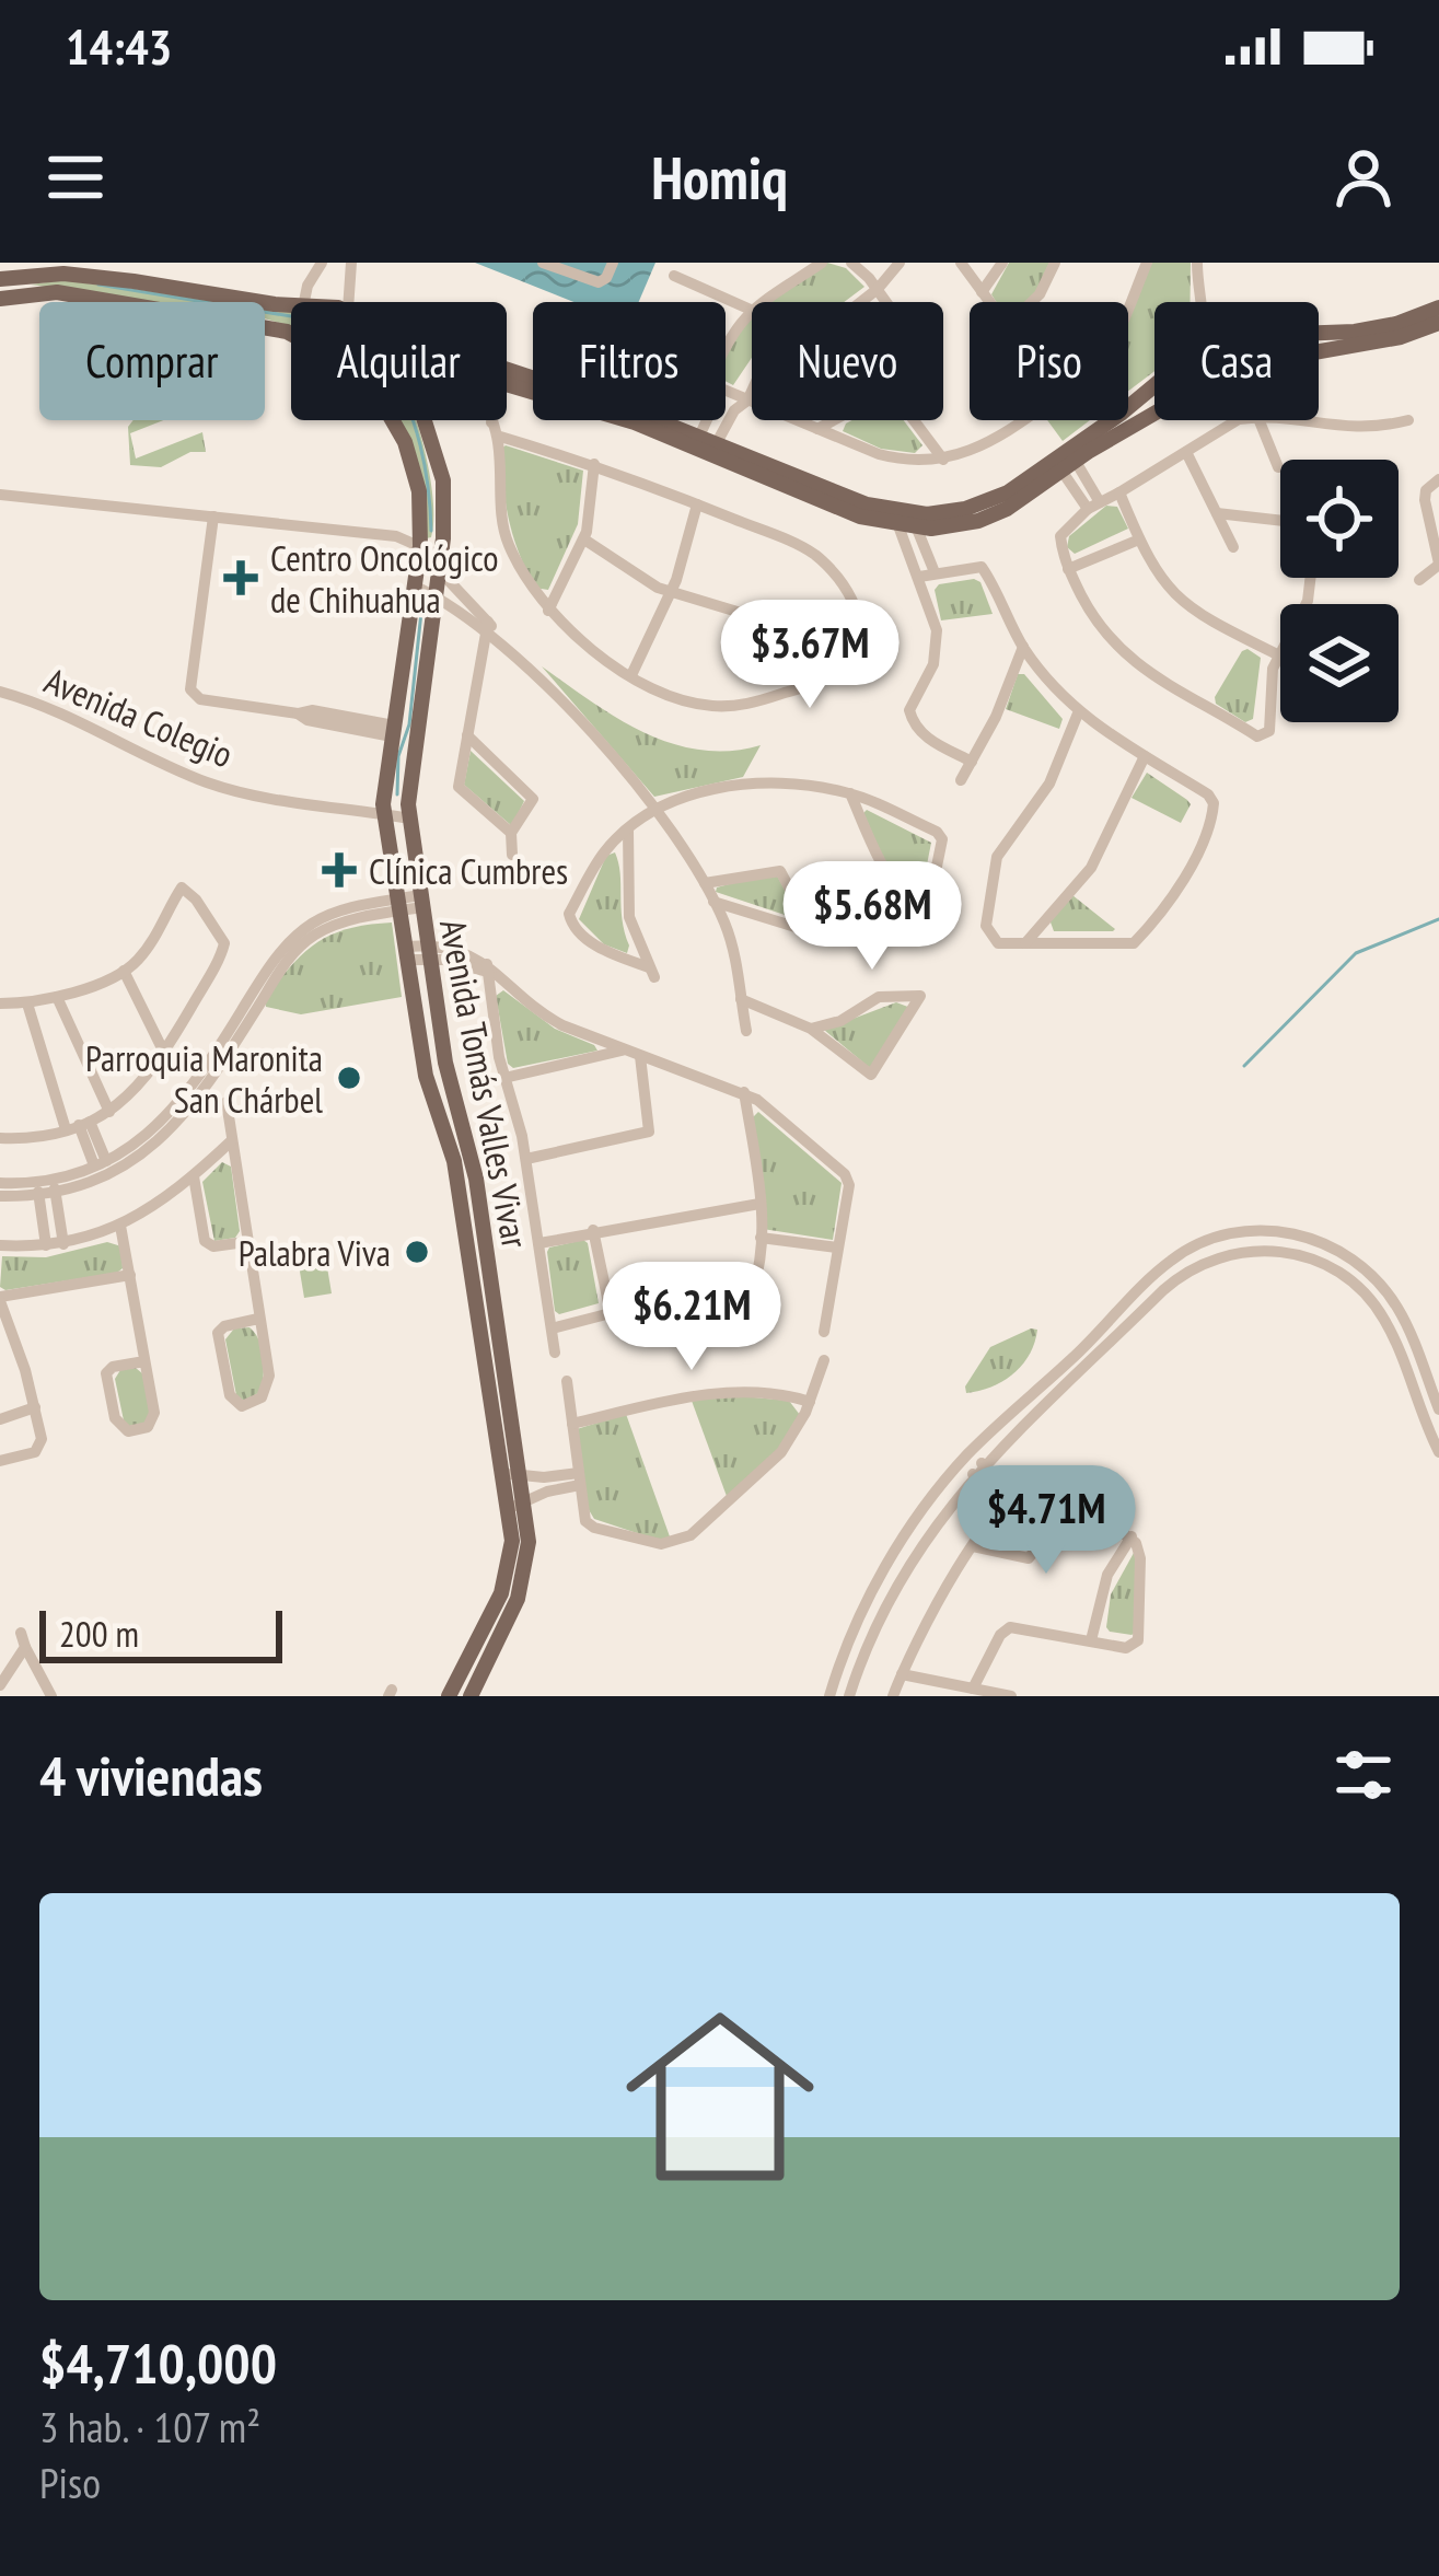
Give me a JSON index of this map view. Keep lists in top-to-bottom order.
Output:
{
  "streets": {
    "main road": ["Avenida Tomás Valles Vivar"],
    "street": ["Avenida Colegio"]
  },
  "crossings": [
    ["Avenida Colegio", "Avenida Tomás Valles Vivar"]
  ],
  "places": {
    "health": ["Centro Oncológico de Chihuahua", "Clínica Cumbres"],
    "other": ["Parroquia Maronita San Chárbel", "Palabra Viva"]
  },
  "scale_bar": "200 m",
  "page": {
    "status": "14:43",
    "header": "Homiq",
    "chip": [
      "Comprar",
      "Alquilar",
      "Filtros",
      "Nuevo",
      "Piso",
      "Casa"
    ],
    "price": [
      "$3.67M",
      "$5.68M",
      "$6.21M",
      "$4.71M"
    ],
    "scale": "200 m",
    "heading": "4 viviendas",
    "list": [
      {
        "name": "$4,710,000",
        "note": "3 hab. · 107 m² · Piso"
      }
    ]
  }
}
